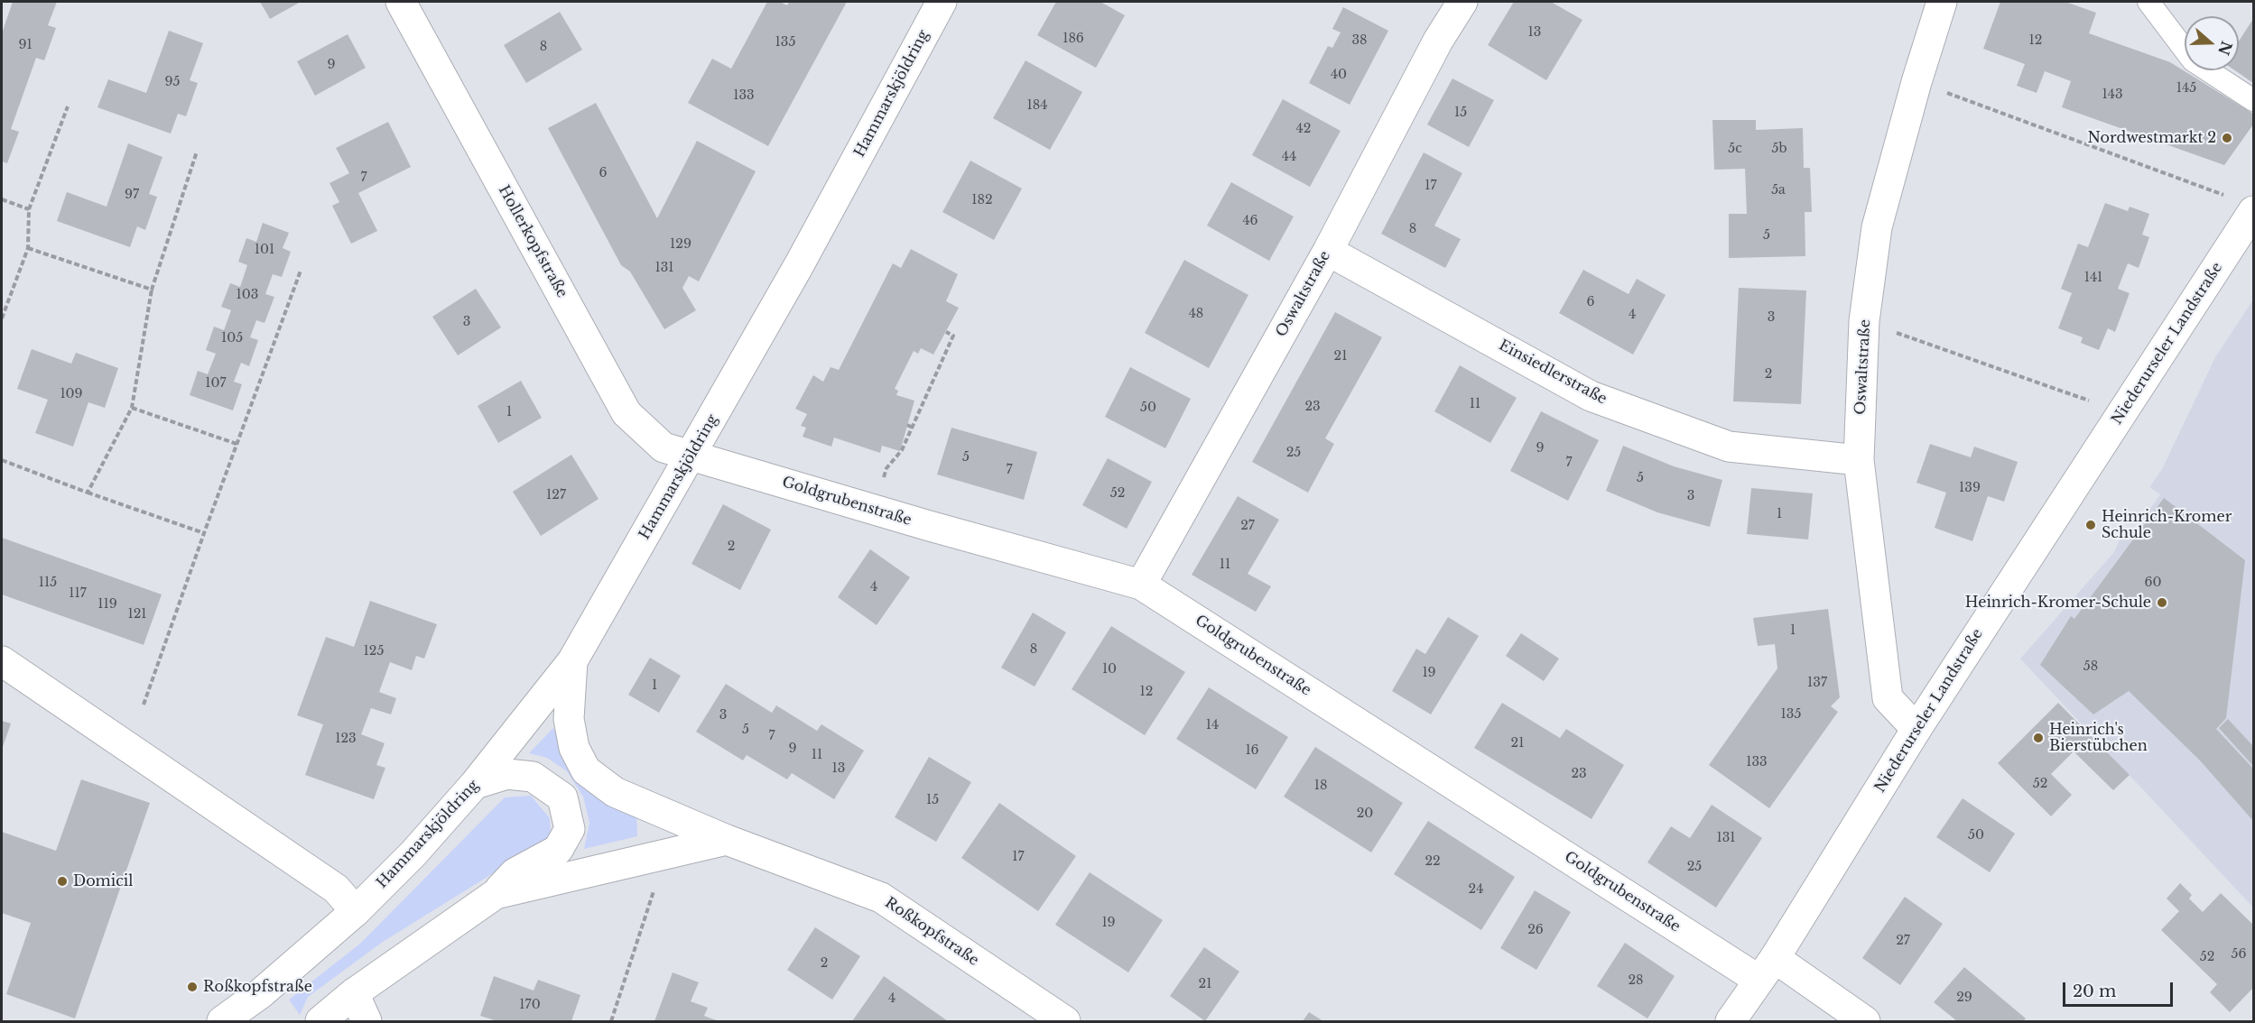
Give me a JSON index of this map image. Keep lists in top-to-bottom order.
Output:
{
  "streets": {
    "street": [
      "Hammarskjöldring",
      "Hollerkopfstraße",
      "Oswaltstraße",
      "Niederurseler Landstraße",
      "Einsiedlerstraße",
      "Goldgrubenstraße",
      "Roßkopfstraße"
    ]
  },
  "crossings": [
    ["Hammarskjöldring", "Hollerkopfstraße"],
    ["Hammarskjöldring", "Goldgrubenstraße"],
    ["Hammarskjöldring", "Roßkopfstraße"],
    ["Hollerkopfstraße", "Goldgrubenstraße"],
    ["Oswaltstraße", "Niederurseler Landstraße"],
    ["Oswaltstraße", "Einsiedlerstraße"],
    ["Oswaltstraße", "Goldgrubenstraße"],
    ["Niederurseler Landstraße", "Goldgrubenstraße"]
  ],
  "places": [
    "Nordwestmarkt 2",
    "Heinrich-Kromer Schule",
    "Heinrich-Kromer-Schule",
    "Heinrich's Bierstübchen",
    "Domicil",
    "Roßkopfstraße"
  ],
  "house_numbers": [
    "13",
    "186",
    "38",
    "12",
    "135",
    "91",
    "8",
    "9",
    "40",
    "95",
    "145",
    "143",
    "133",
    "184",
    "15",
    "42",
    "5c",
    "5b",
    "44",
    "6",
    "7",
    "17",
    "5a",
    "97",
    "182",
    "46",
    "8",
    "5",
    "129",
    "101",
    "131",
    "141",
    "103",
    "6",
    "48",
    "4",
    "3",
    "3",
    "105",
    "21",
    "2",
    "107",
    "109",
    "11",
    "23",
    "50",
    "1",
    "9",
    "25",
    "5",
    "7",
    "7",
    "5",
    "139",
    "52",
    "127",
    "3",
    "1",
    "27",
    "2",
    "11",
    "115",
    "60",
    "4",
    "117",
    "119",
    "121",
    "1",
    "8",
    "125",
    "58",
    "10",
    "19",
    "137",
    "1",
    "12",
    "135",
    "3",
    "14",
    "5",
    "7",
    "123",
    "21",
    "9",
    "16",
    "11",
    "133",
    "13",
    "23",
    "52",
    "18",
    "15",
    "20",
    "50",
    "131",
    "17",
    "22",
    "25",
    "24",
    "19",
    "26",
    "27",
    "56",
    "52",
    "2",
    "28",
    "21",
    "29",
    "4",
    "170"
  ],
  "scale_bar": "20 m",
  "north": "right"
}
